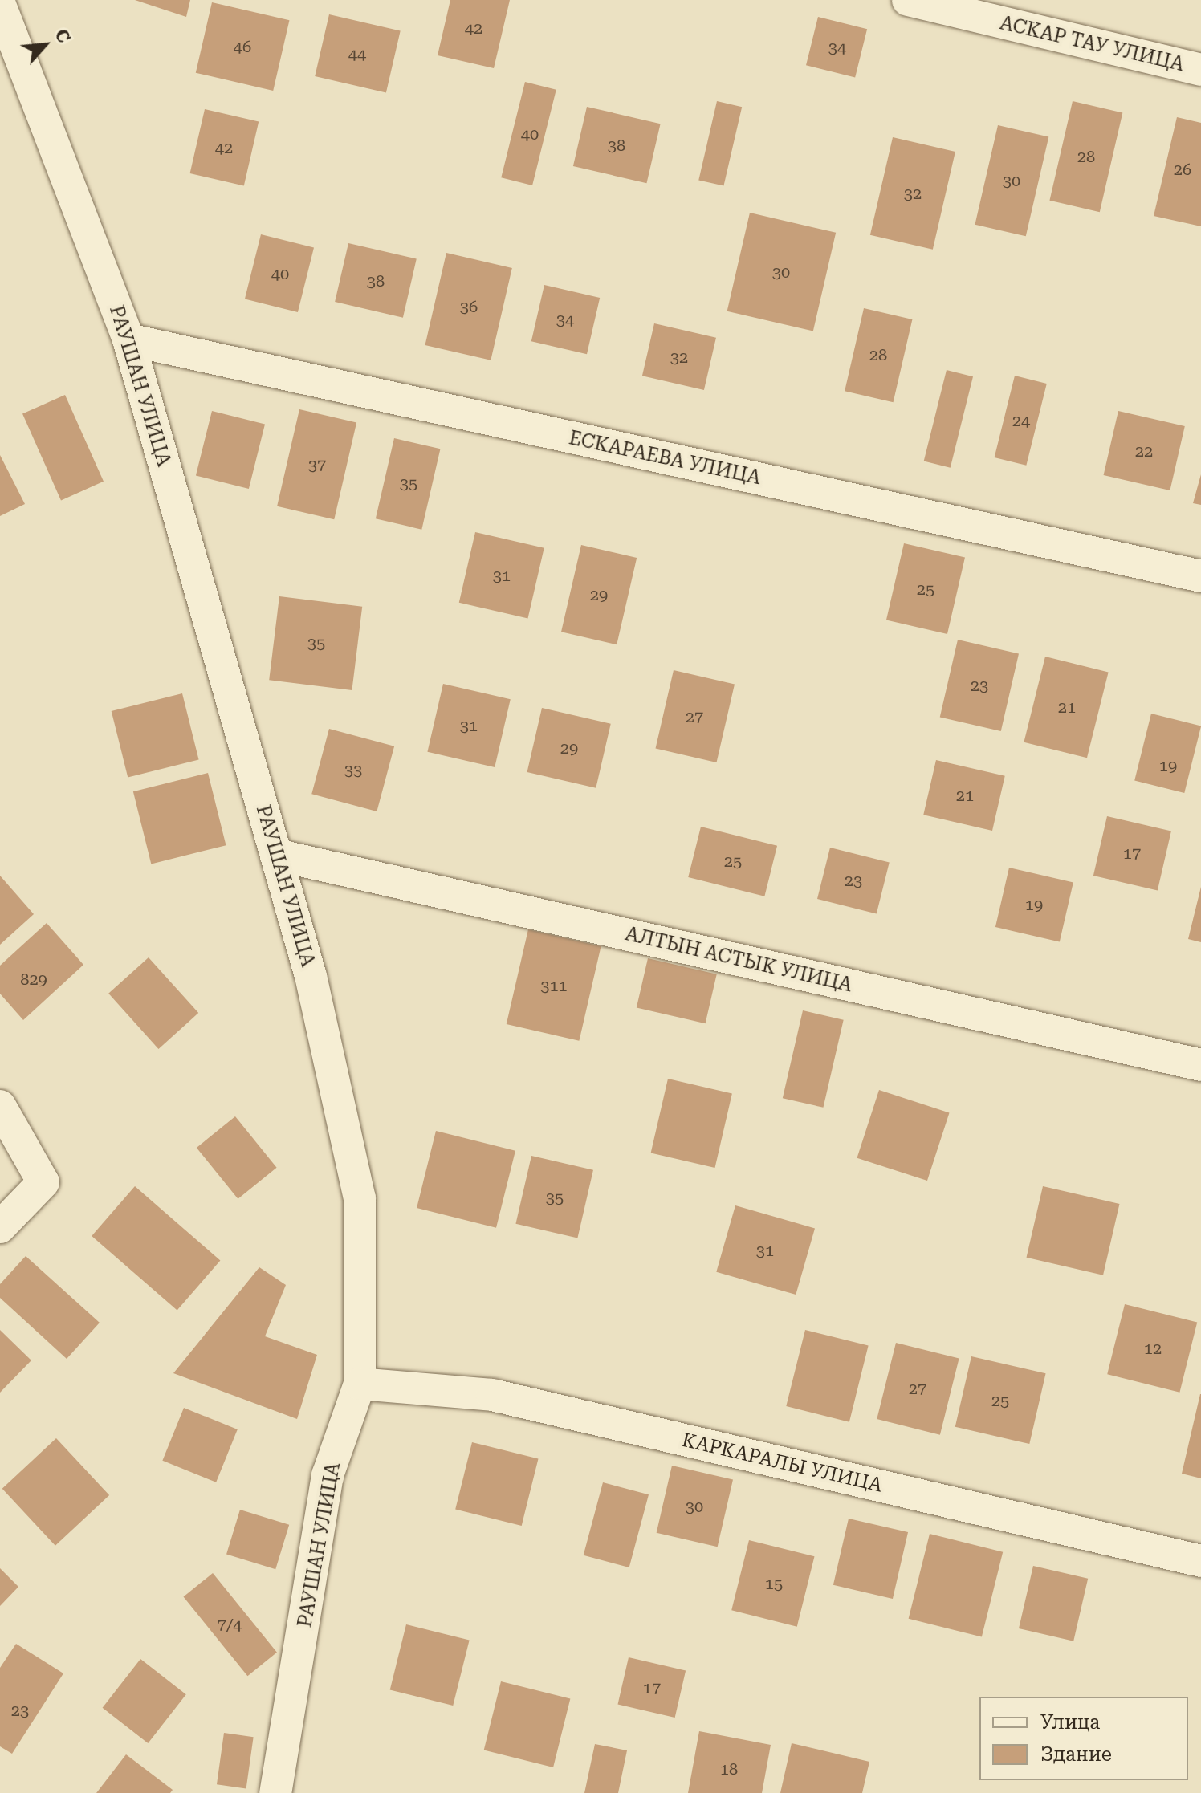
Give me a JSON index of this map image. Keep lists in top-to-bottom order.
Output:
{
  "streets": {
    "street": [
      "АСКАР ТАУ УЛИЦА",
      "РАУШАН УЛИЦА",
      "ЕСКАРАЕВА УЛИЦА",
      "АЛТЫН АСТЫК УЛИЦА",
      "КАРКАРАЛЫ УЛИЦА"
    ]
  },
  "crossings": [
    ["РАУШАН УЛИЦА", "ЕСКАРАЕВА УЛИЦА"],
    ["РАУШАН УЛИЦА", "АЛТЫН АСТЫК УЛИЦА"],
    ["РАУШАН УЛИЦА", "КАРКАРАЛЫ УЛИЦА"]
  ],
  "house_numbers": [
    "42",
    "46",
    "34",
    "44",
    "40",
    "38",
    "42",
    "28",
    "26",
    "30",
    "32",
    "30",
    "40",
    "38",
    "36",
    "34",
    "28",
    "32",
    "24",
    "22",
    "37",
    "35",
    "31",
    "25",
    "29",
    "35",
    "23",
    "21",
    "27",
    "31",
    "29",
    "19",
    "33",
    "21",
    "17",
    "25",
    "23",
    "19",
    "829",
    "311",
    "35",
    "31",
    "12",
    "27",
    "25",
    "30",
    "15",
    "7/4",
    "17",
    "23",
    "18"
  ],
  "legend": ["Улица", "Здание"],
  "north": "top right"
}
